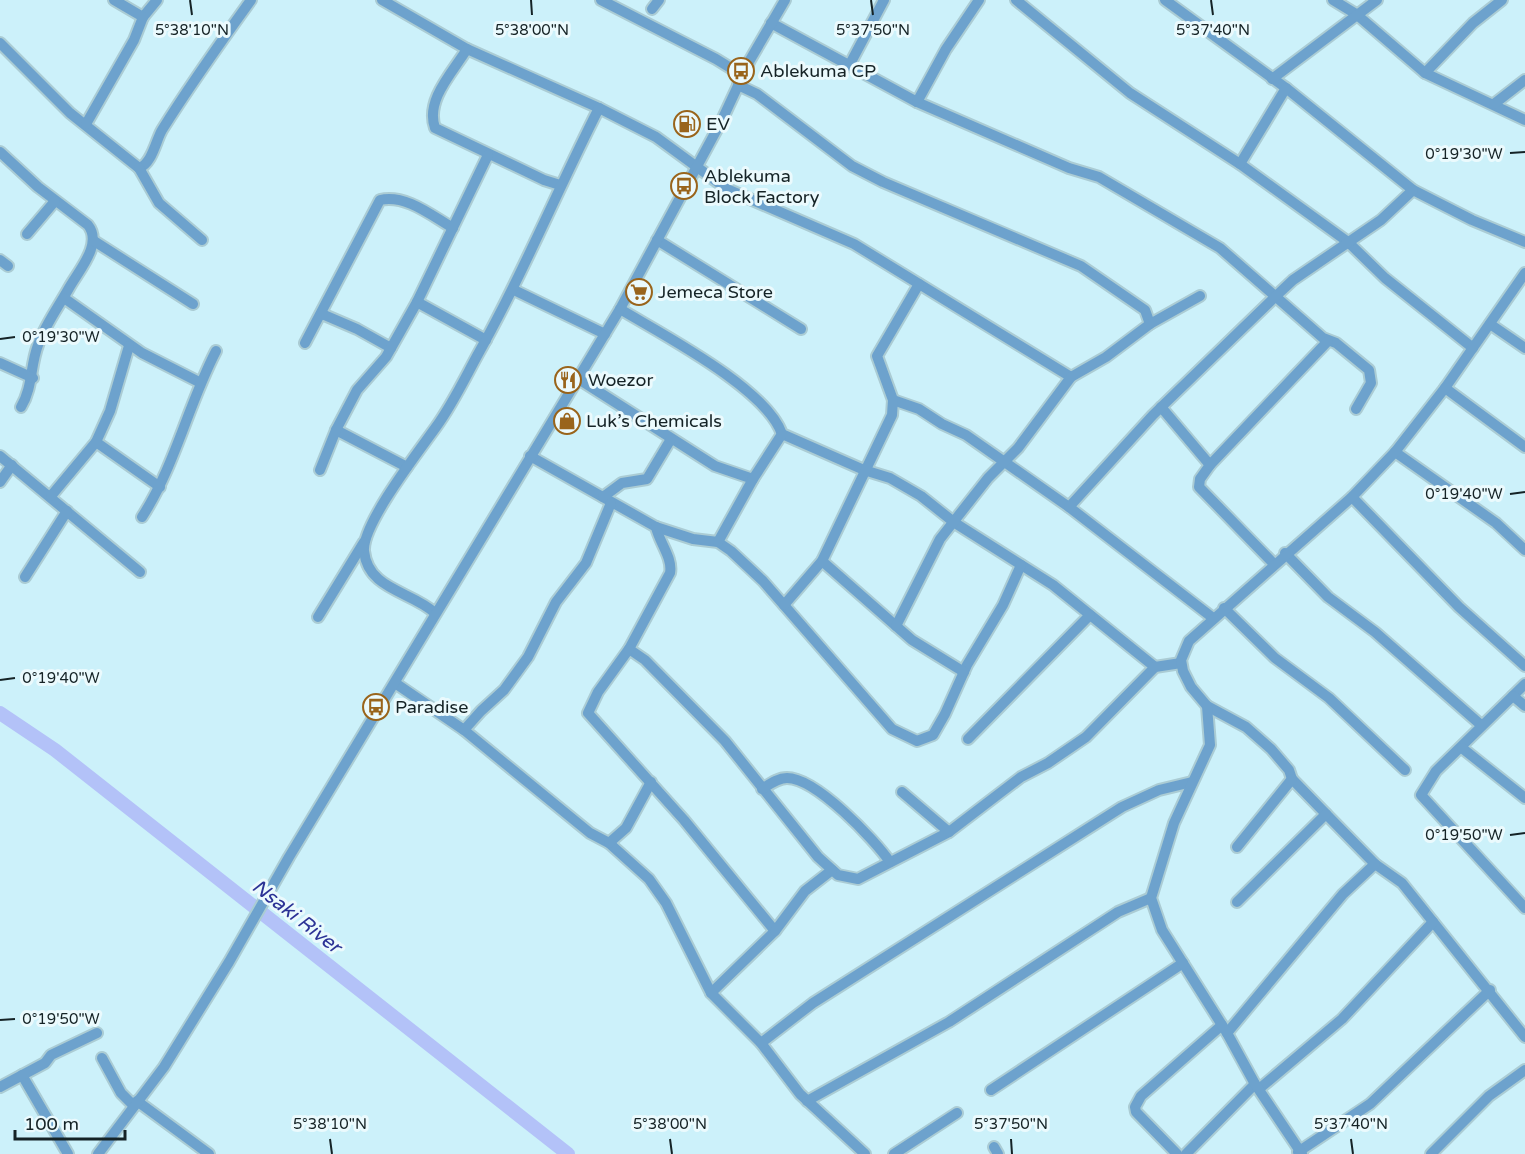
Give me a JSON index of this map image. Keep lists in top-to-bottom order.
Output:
{
  "water": ["Nsaki River"],
  "places": {
    "bus stop": ["Ablekuma CP", "Ablekuma Block Factory", "Paradise"],
    "fuel station": ["EV"],
    "supermarket": ["Jemeca Store"],
    "restaurant": ["Woezor"],
    "shop": ["Luk’s Chemicals"]
  },
  "scale_bar": "100 m",
  "coordinates": [
    "5°38'10\"N",
    "5°38'00\"N",
    "5°37'50\"N",
    "5°37'40\"N",
    "0°19'30\"W",
    "0°19'40\"W",
    "0°19'50\"W"
  ]
}
